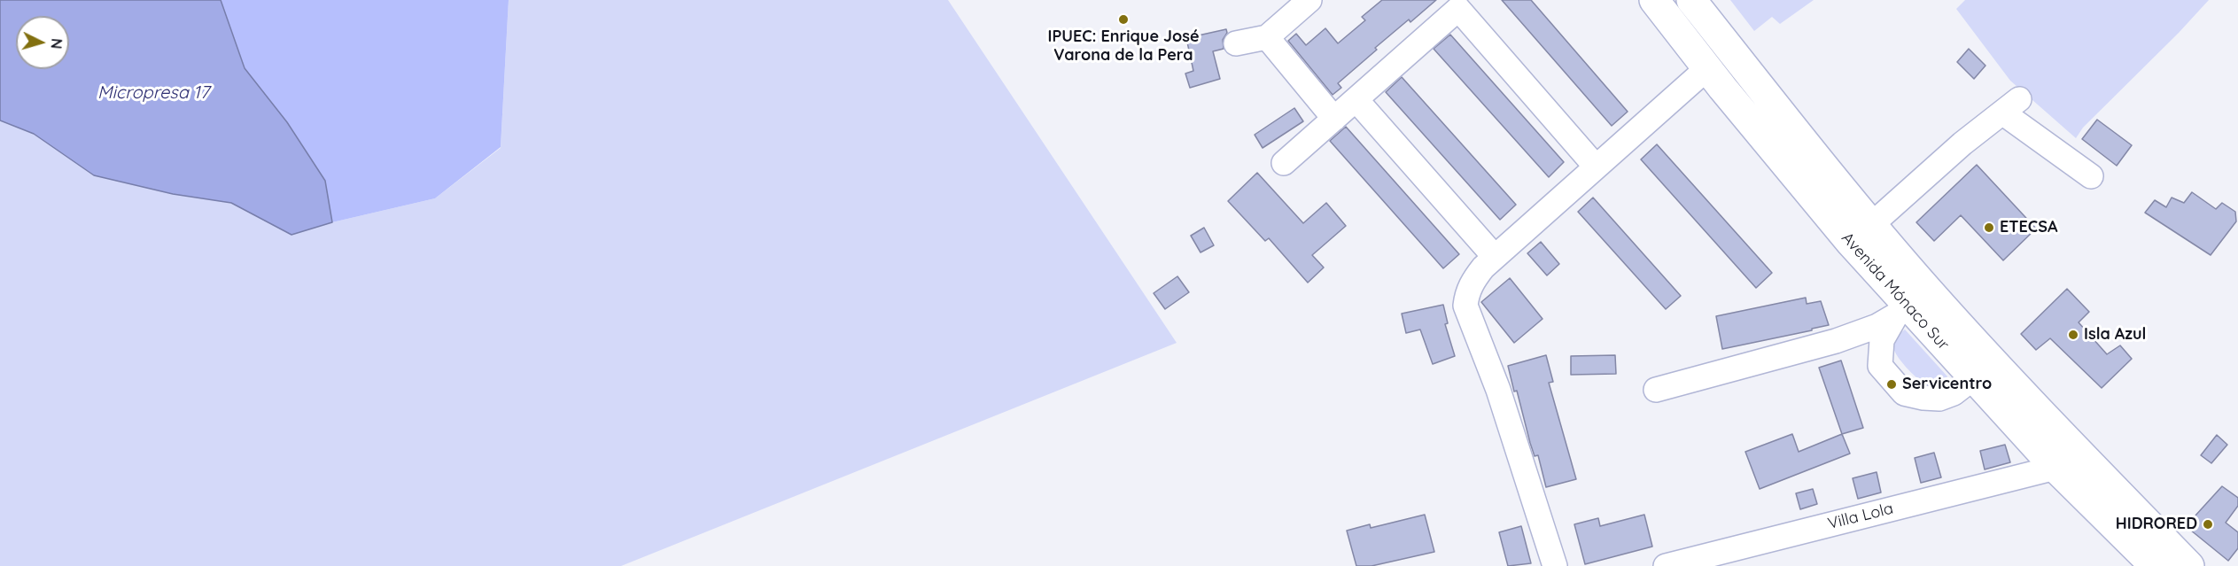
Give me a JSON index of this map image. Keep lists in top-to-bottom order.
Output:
{
  "streets": {
    "main road": ["Avenida Mónaco Sur"],
    "street": ["Villa Lola"]
  },
  "crossings": [
    ["Avenida Mónaco Sur", "Villa Lola"]
  ],
  "water": ["Micropresa 17"],
  "places": [
    "IPUEC: Enrique José Varona de la Pera",
    "ETECSA",
    "Isla Azul",
    "Servicentro",
    "HIDRORED"
  ],
  "north": "right"
}
